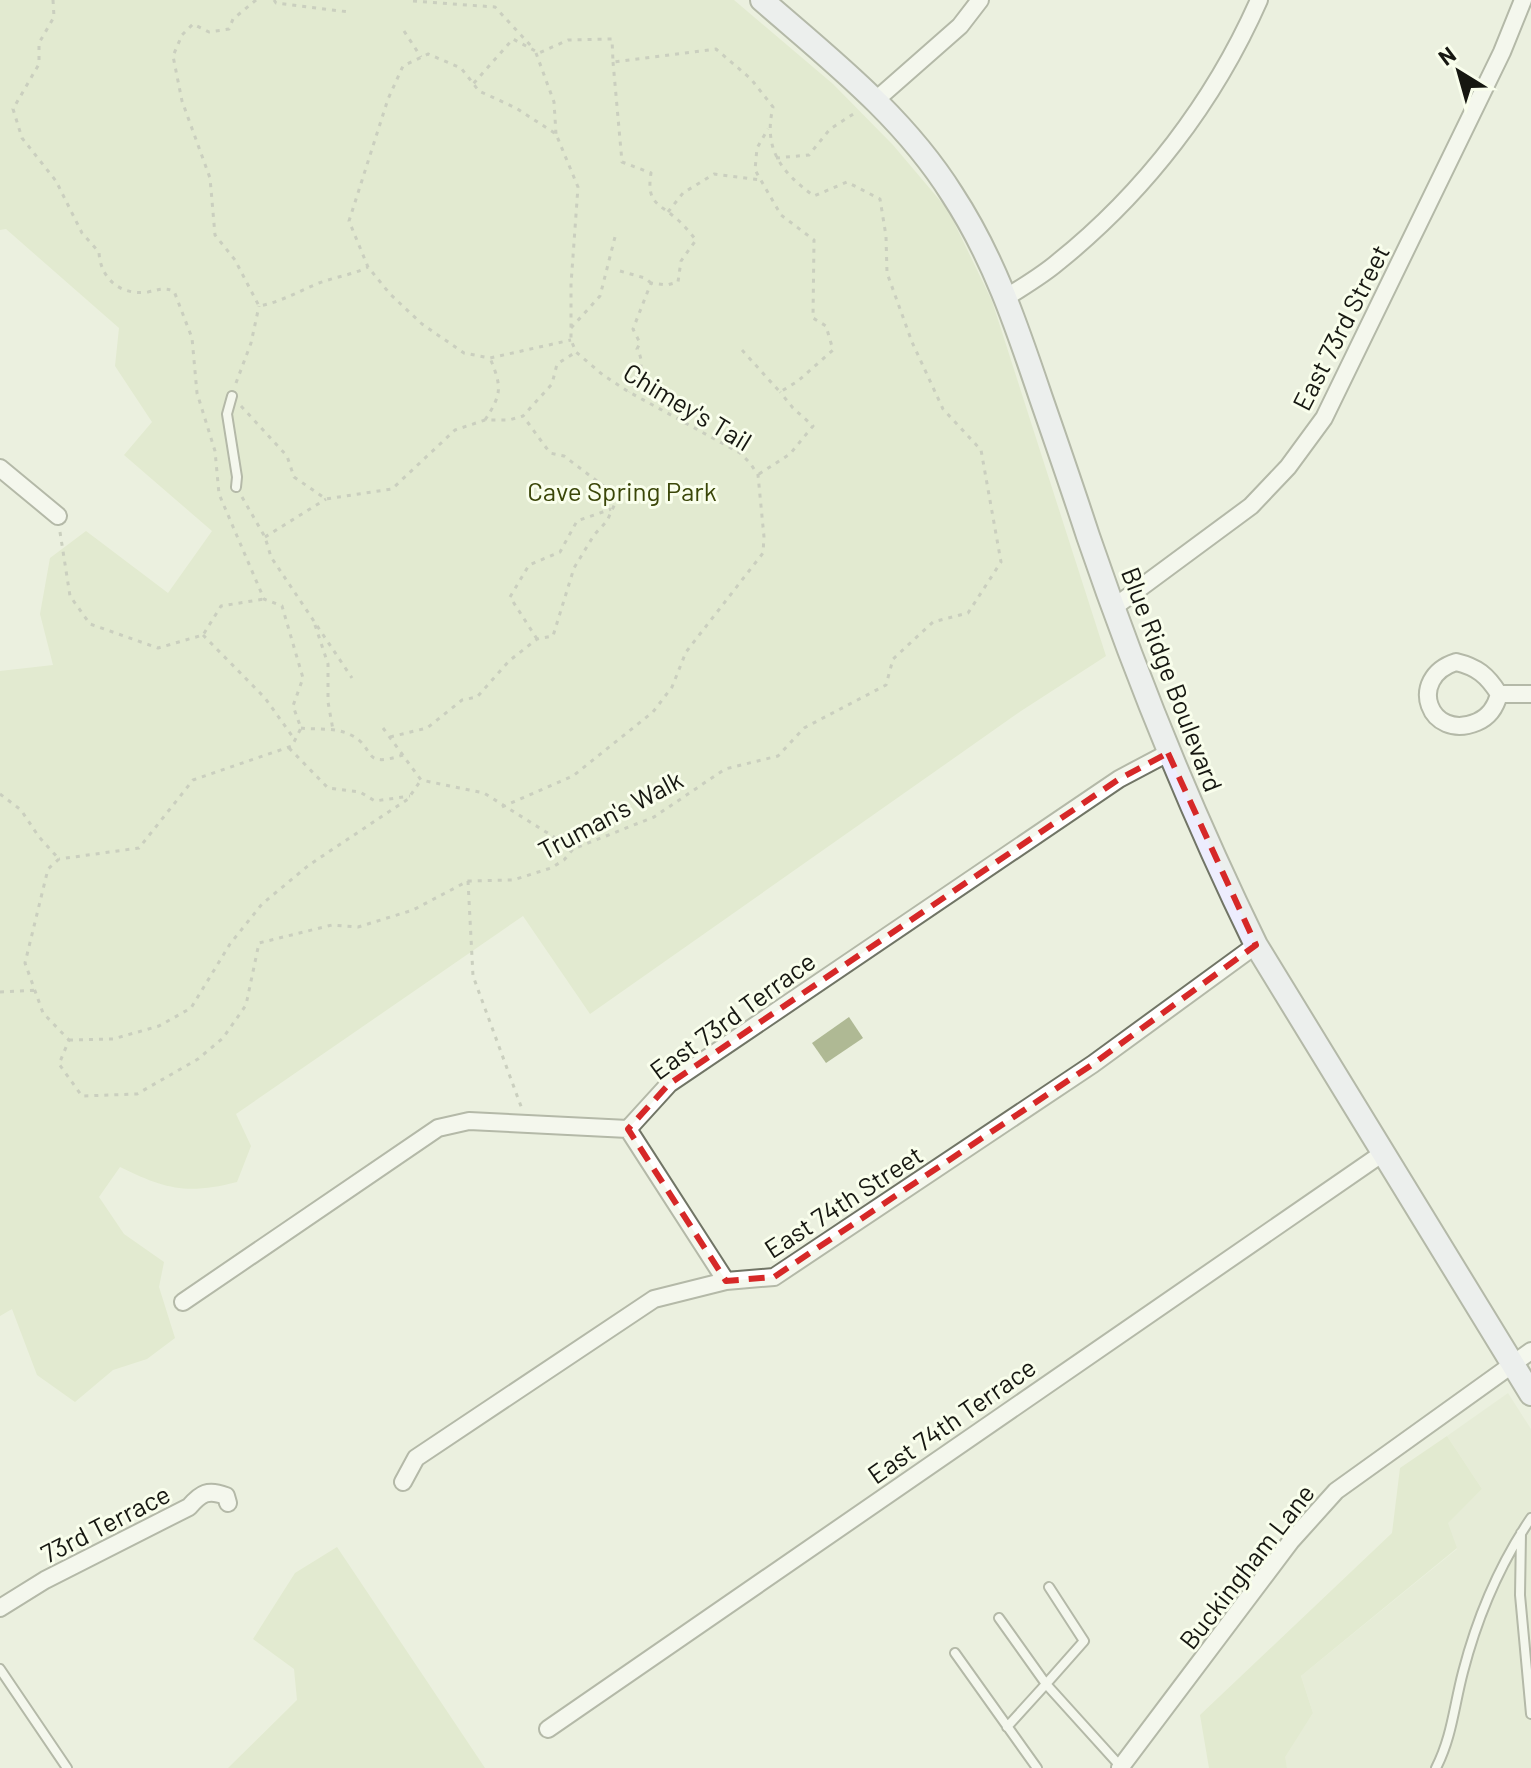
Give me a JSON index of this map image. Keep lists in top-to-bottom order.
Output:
{
  "streets": {
    "main road": ["Blue Ridge Boulevard"],
    "street": [
      "East 73rd Street",
      "East 73rd Terrace",
      "East 74th Street",
      "East 74th Terrace",
      "73rd Terrace",
      "Buckingham Lane"
    ],
    "path": ["Chimey's Tail", "Truman's Walk"]
  },
  "crossings": [
    ["East 73rd Street", "Blue Ridge Boulevard"],
    ["Blue Ridge Boulevard", "East 73rd Terrace"],
    ["Blue Ridge Boulevard", "East 74th Street"],
    ["Blue Ridge Boulevard", "East 74th Terrace"],
    ["Blue Ridge Boulevard", "Buckingham Lane"]
  ],
  "parks": ["Cave Spring Park"],
  "north": "top left"
}
